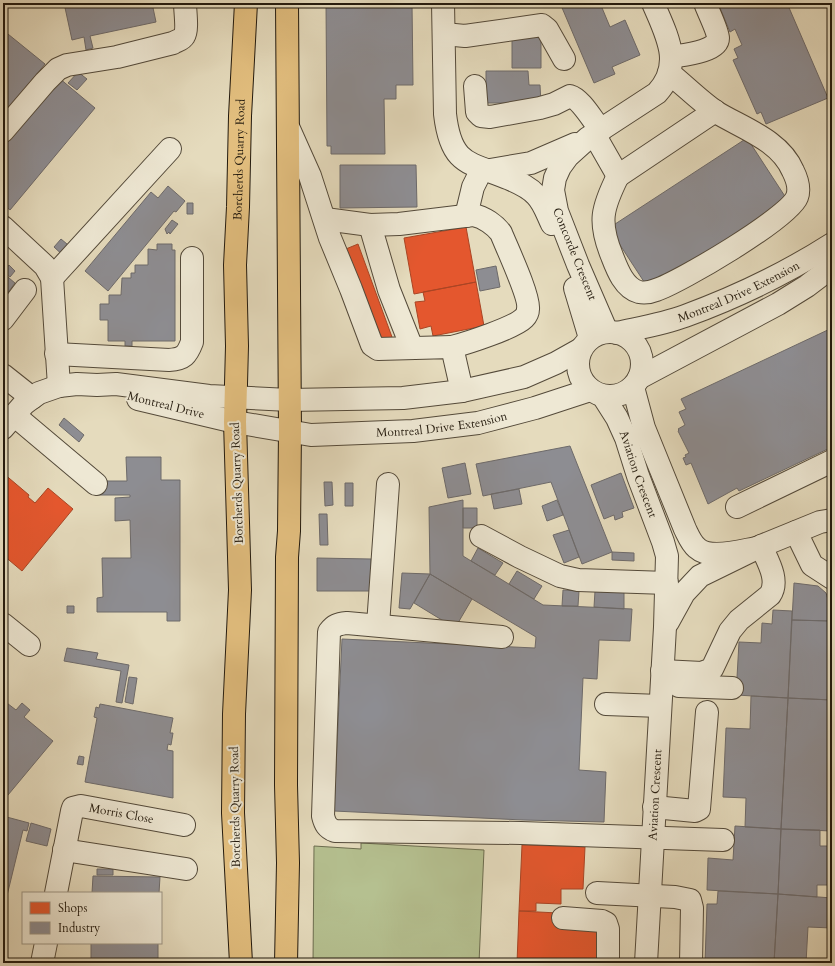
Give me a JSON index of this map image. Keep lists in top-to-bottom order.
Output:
{
  "streets": {
    "main road": ["Borcherds Quarry Road"],
    "street": [
      "Concorde Crescent",
      "Montreal Drive Extension",
      "Montreal Drive",
      "Aviation Crescent",
      "Morris Close"
    ]
  },
  "crossings": [
    ["Borcherds Quarry Road", "Montreal Drive"],
    ["Concorde Crescent", "Montreal Drive Extension"],
    ["Concorde Crescent", "Aviation Crescent"],
    ["Montreal Drive Extension", "Montreal Drive"],
    ["Montreal Drive Extension", "Aviation Crescent"]
  ],
  "legend": ["Shops", "Industry"]
}
